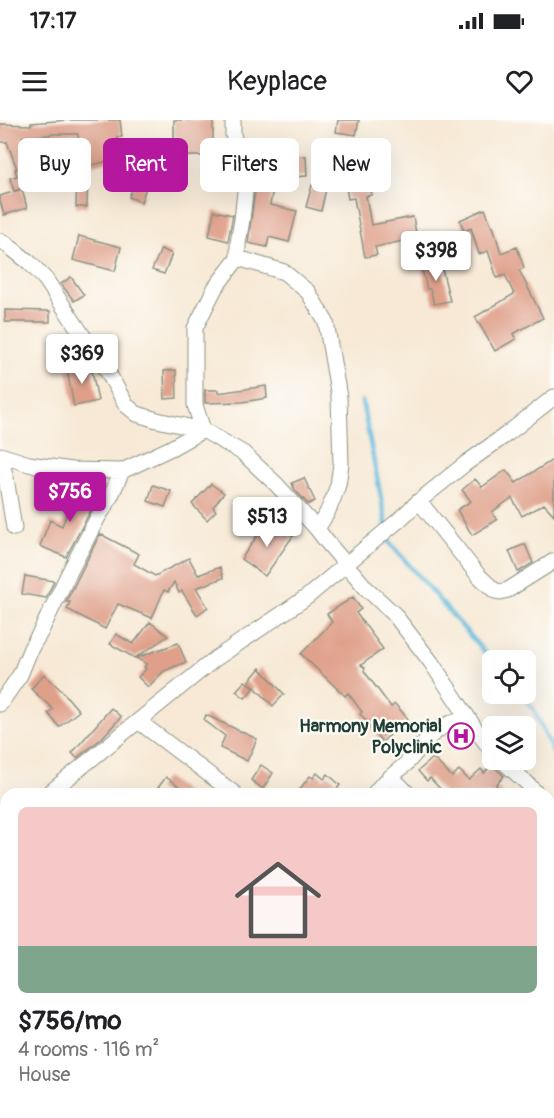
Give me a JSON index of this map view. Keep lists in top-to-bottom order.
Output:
{
  "places": {
    "hospital": ["Harmony Memorial Polyclinic"]
  },
  "page": {
    "status": "17:17",
    "header": "Keyplace",
    "chip": [
      "Buy",
      "Rent",
      "Filters",
      "New"
    ],
    "price": [
      "$398",
      "$369",
      "$756",
      "$513"
    ],
    "list": [
      {
        "name": "$756/mo",
        "note": "4 rooms · 116 m² · House"
      }
    ]
  }
}
